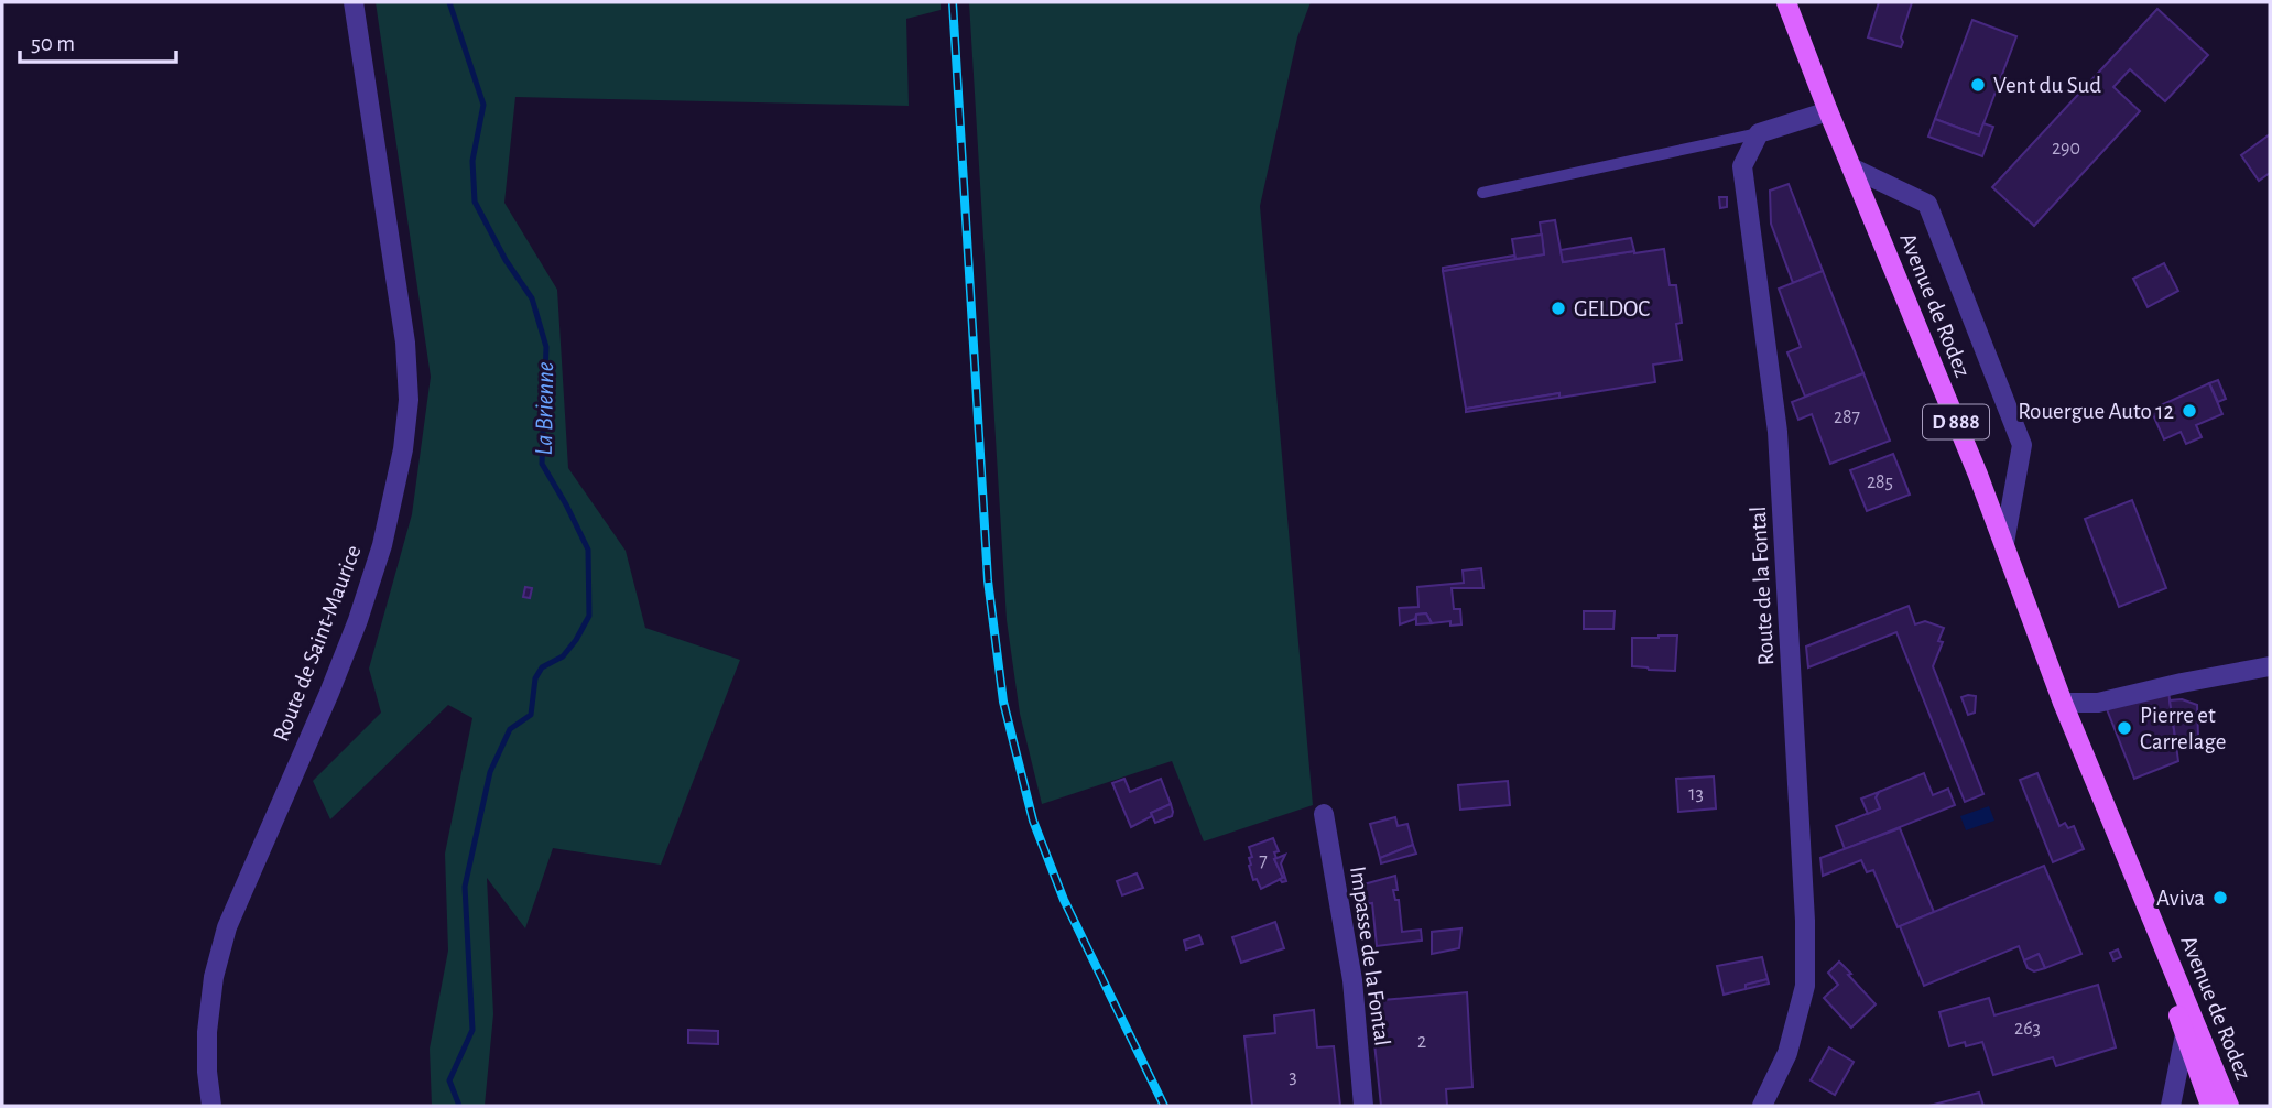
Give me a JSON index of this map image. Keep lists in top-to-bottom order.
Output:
{
  "streets": {
    "main road": ["Avenue de Rodez", "D 888"],
    "street": ["Route de la Fontal", "Route de Saint-Maurice", "Impasse de la Fontal"]
  },
  "water": ["La Brienne"],
  "places": [
    "Vent du Sud",
    "GELDOC",
    "Rouergue Auto 12",
    "Pierre et Carrelage",
    "Aviva"
  ],
  "house_numbers": [
    "290",
    "287",
    "285",
    "13",
    "7",
    "263",
    "2",
    "3"
  ],
  "scale_bar": "50 m"
}
